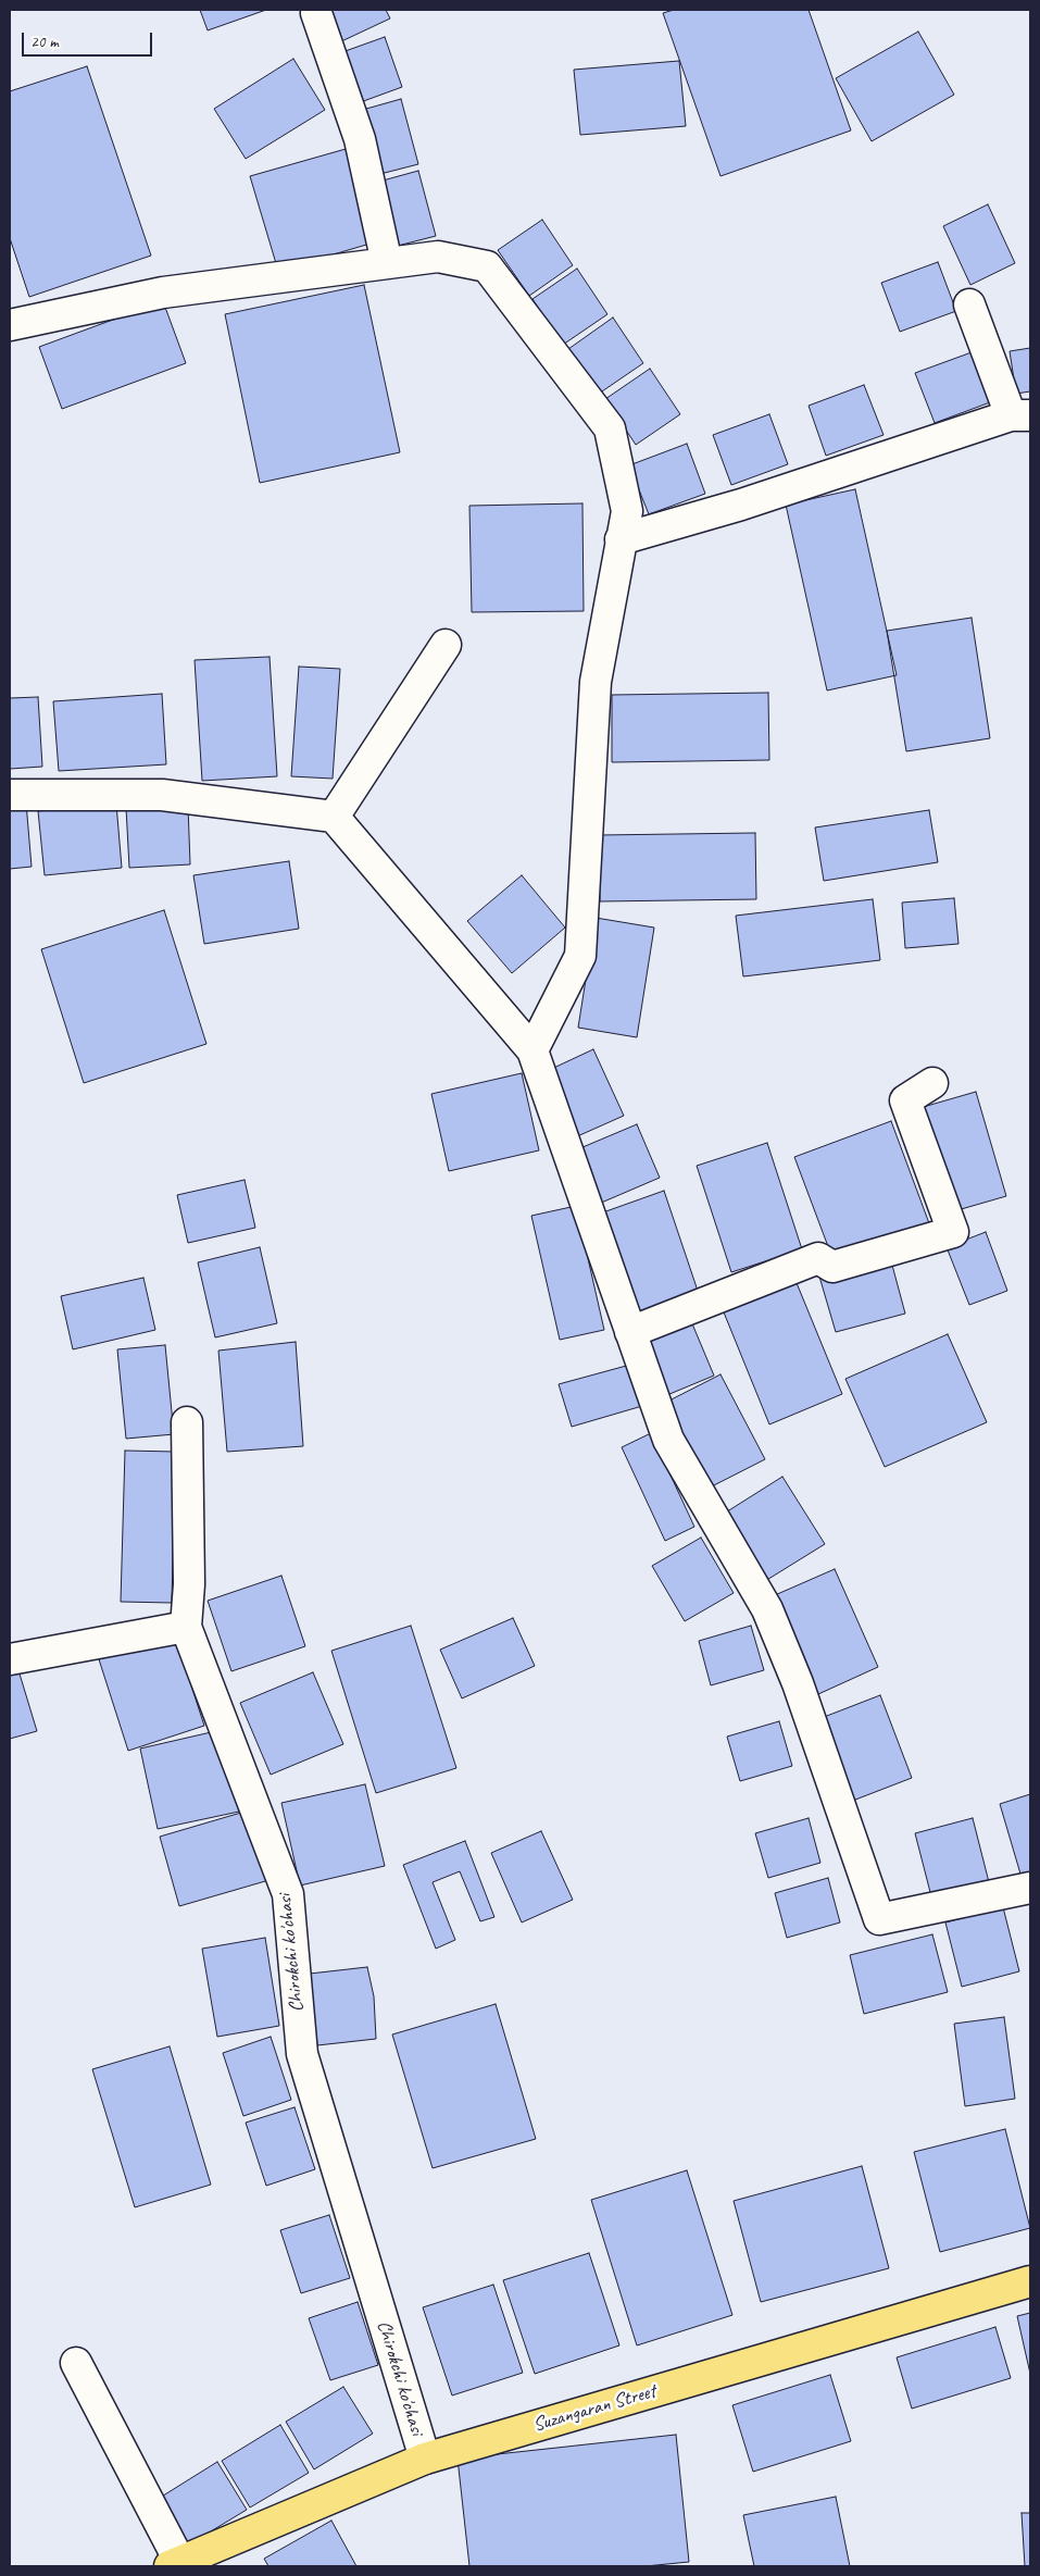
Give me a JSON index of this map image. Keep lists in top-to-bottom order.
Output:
{
  "streets": {
    "main road": ["Suzangaran Street"],
    "street": ["Chirokchi ko'chasi"]
  },
  "crossings": [
    ["Chirokchi ko'chasi", "Suzangaran Street"]
  ],
  "scale_bar": "20 m"
}
